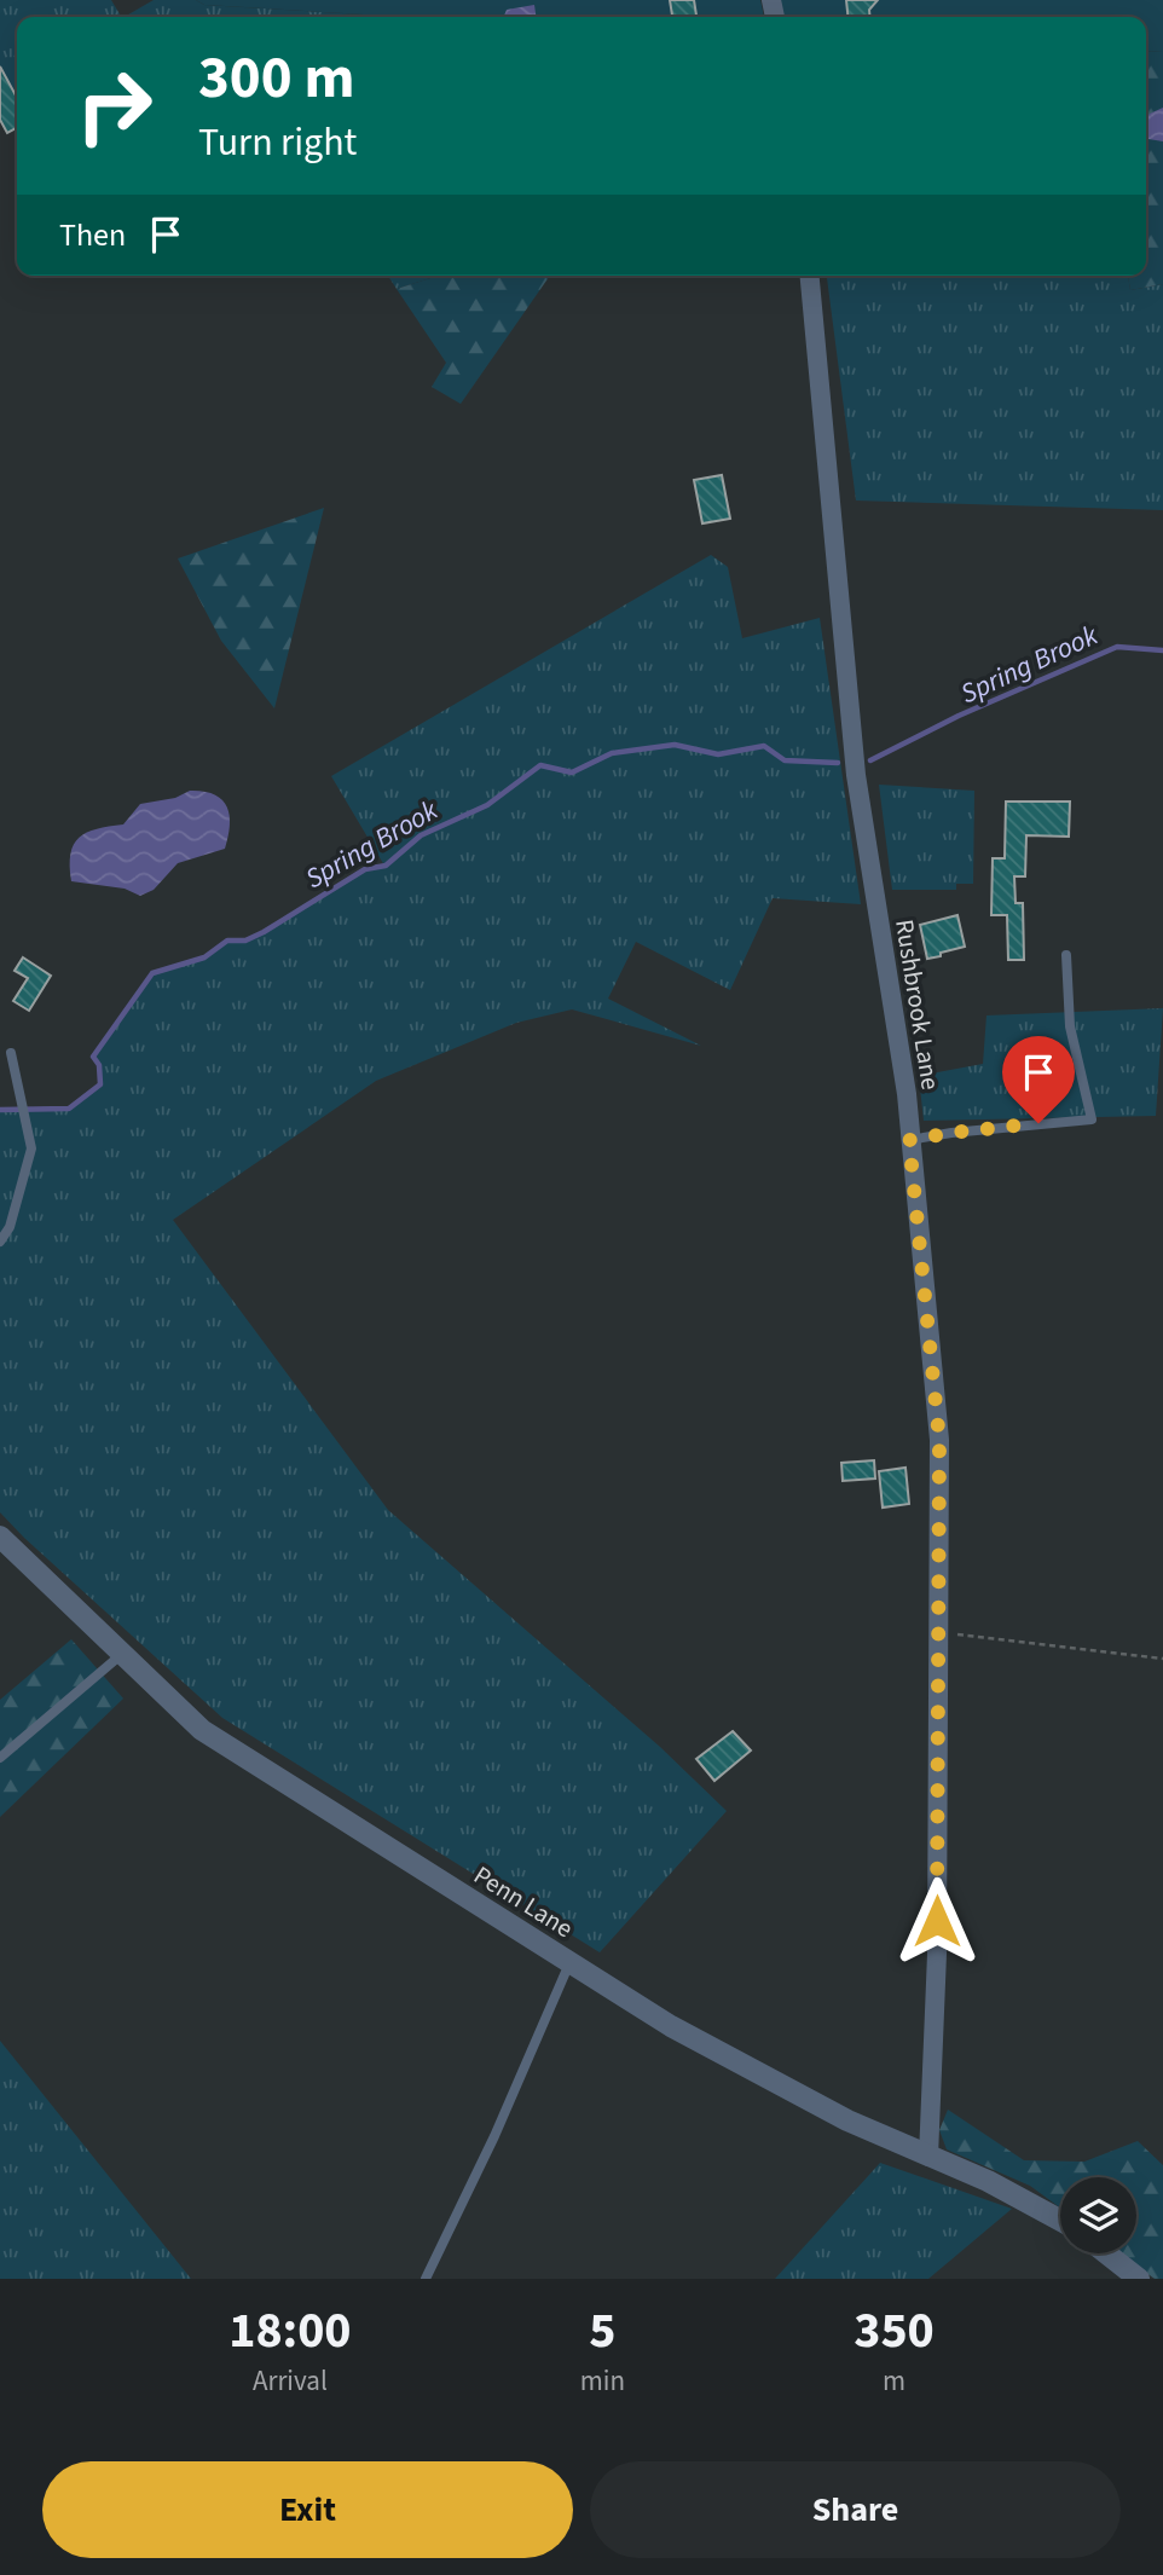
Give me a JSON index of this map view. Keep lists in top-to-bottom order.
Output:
{
  "streets": {
    "street": ["Rushbrook Lane", "Penn Lane"]
  },
  "crossings": [
    ["Rushbrook Lane", "Penn Lane"]
  ],
  "water": ["Spring Brook"],
  "page": {
    "turn": ["300 m", "Turn right"],
    "then": "Then",
    "eta": [
      "18:00",
      "Arrival",
      "5",
      "min",
      "350",
      "m"
    ],
    "buttons": ["Exit", "Share"]
  }
}
